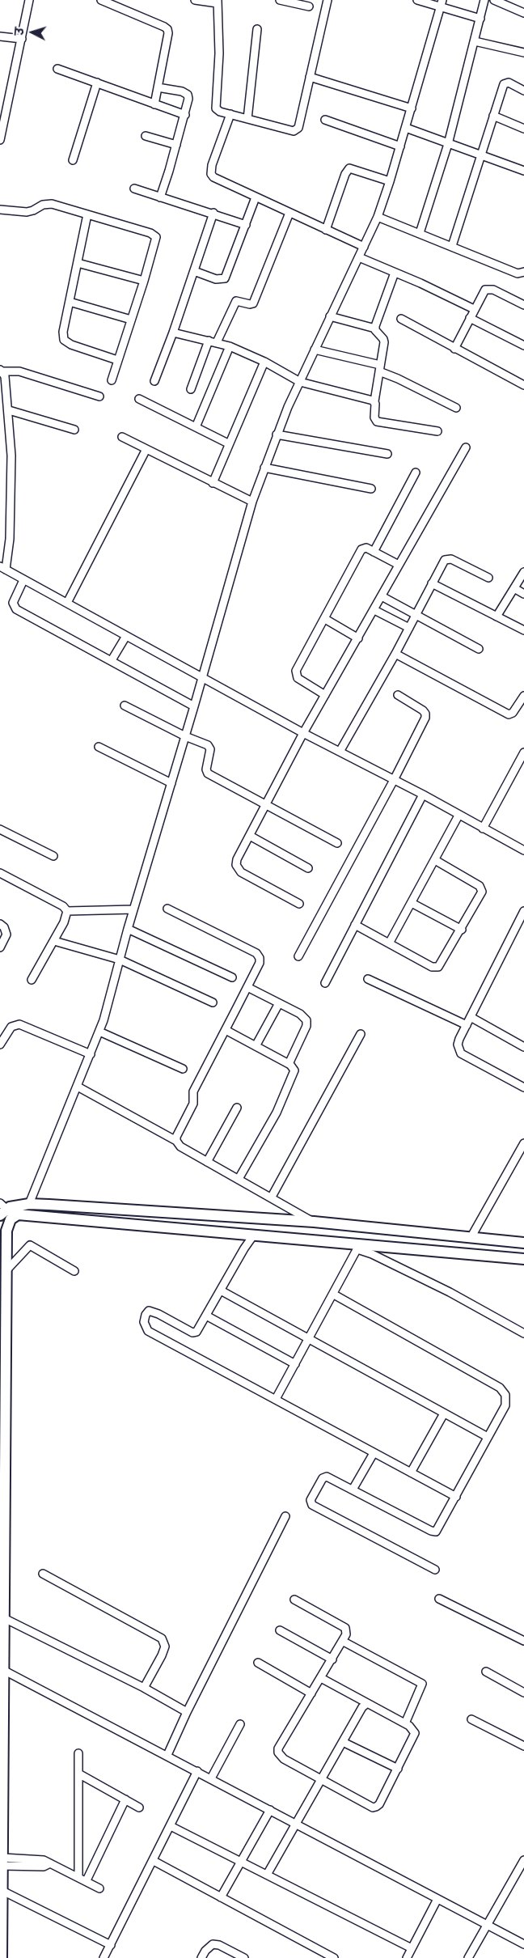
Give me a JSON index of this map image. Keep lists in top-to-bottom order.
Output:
{
  "north": "left"
}
